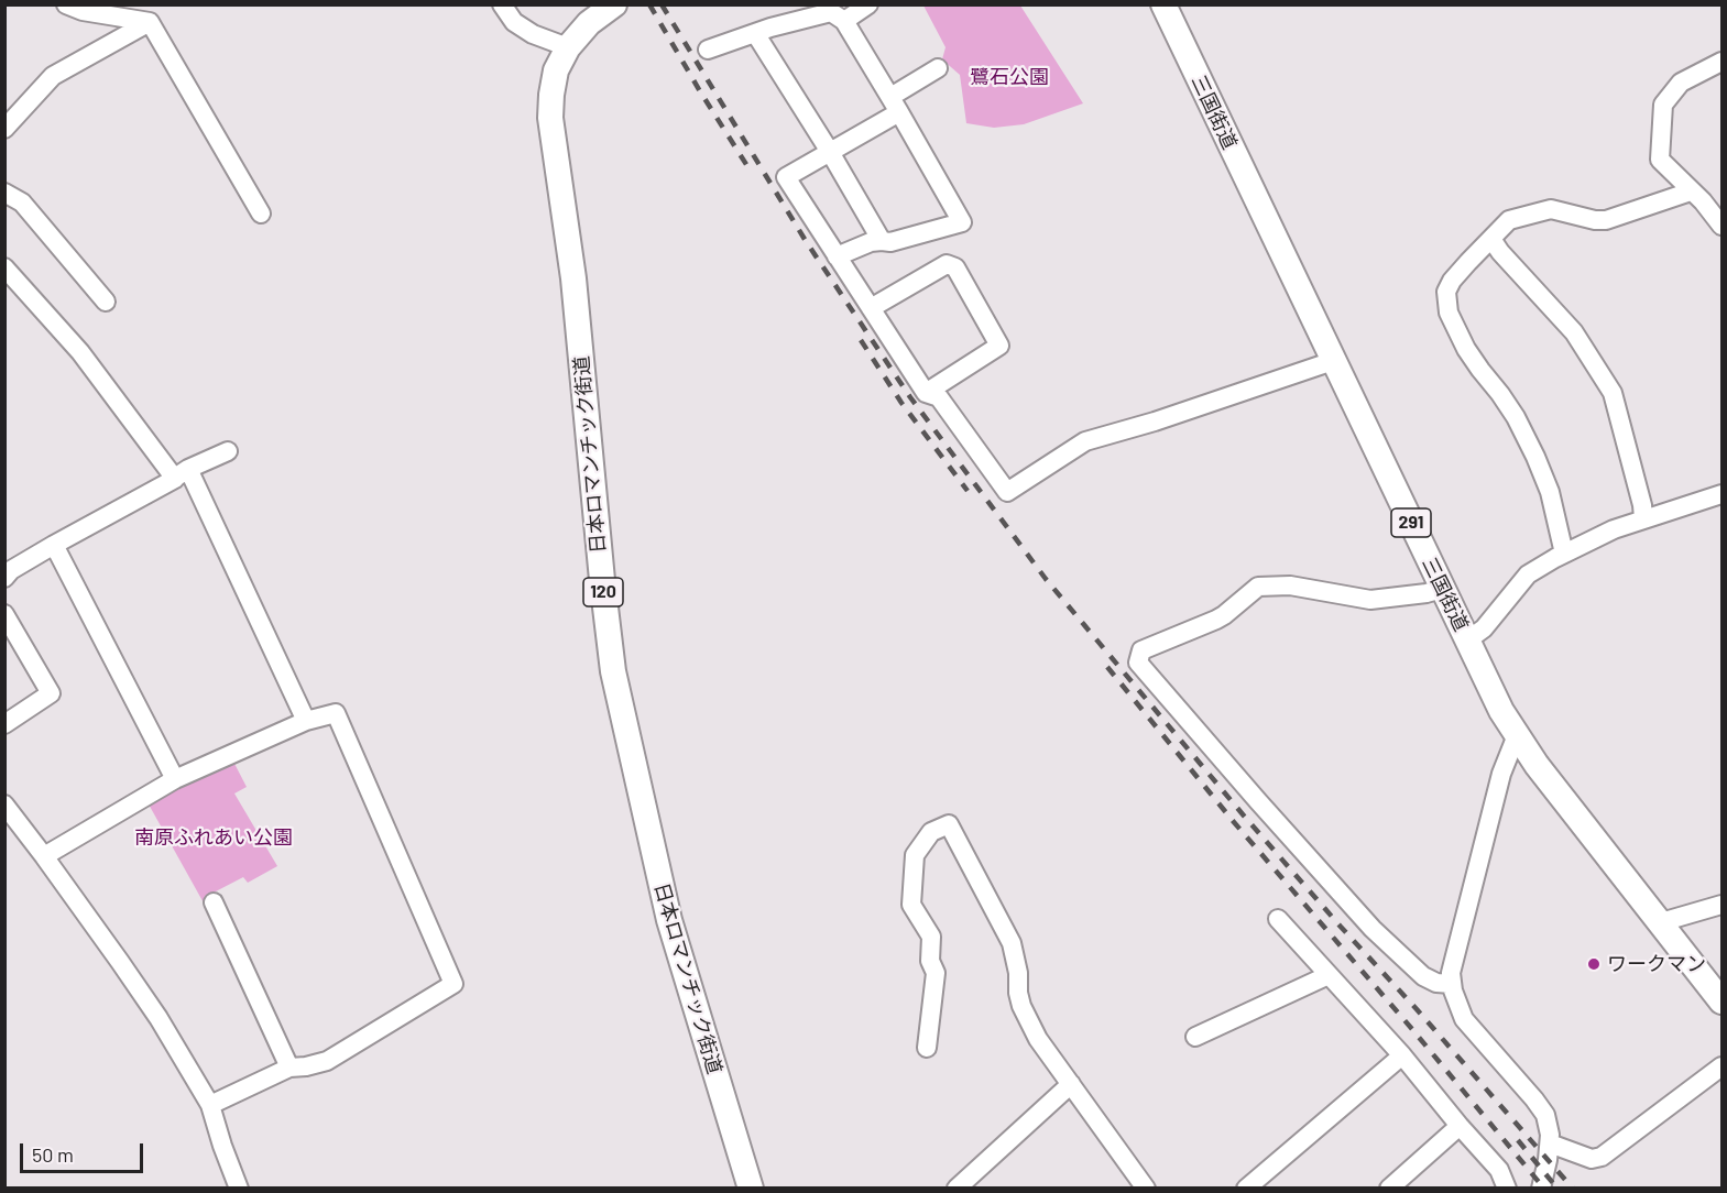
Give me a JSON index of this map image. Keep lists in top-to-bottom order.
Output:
{
  "streets": {
    "highway": [
      "三国街道",
      "日本ロマンチック街道",
      "291",
      "120"
    ]
  },
  "parks": ["鷺石公園", "南原ふれあい公園"],
  "places": ["ワークマン"],
  "scale_bar": "50 m"
}
